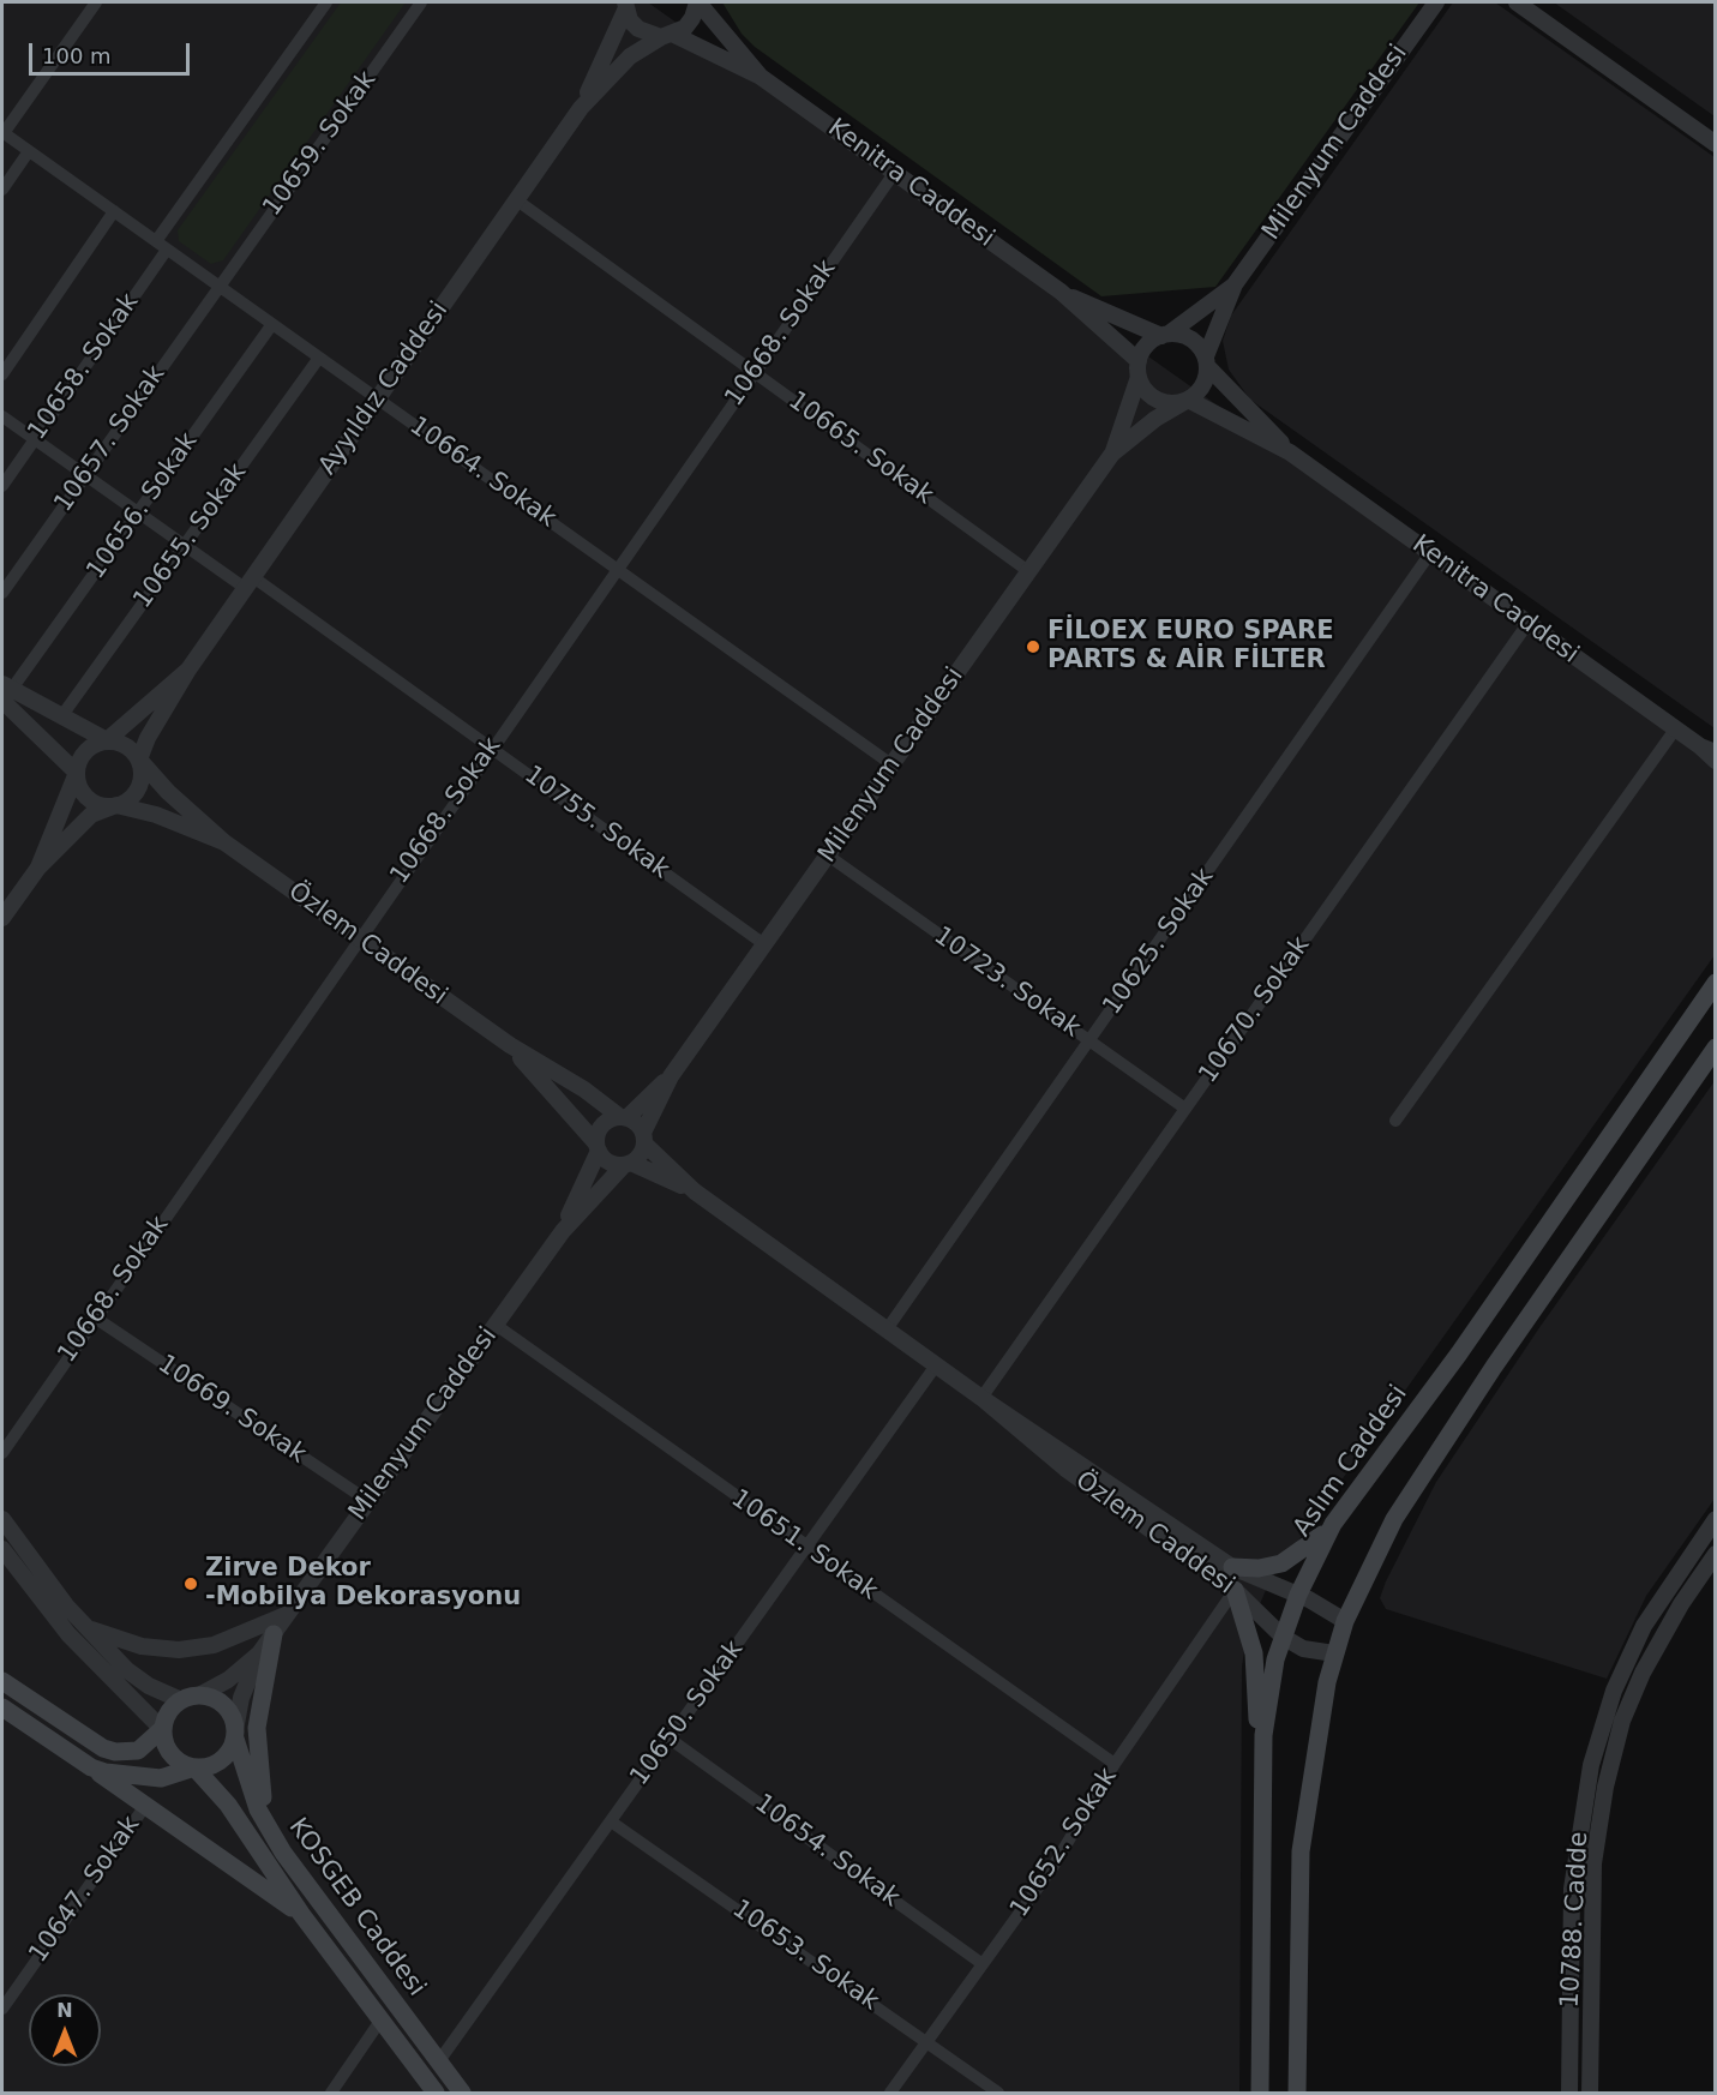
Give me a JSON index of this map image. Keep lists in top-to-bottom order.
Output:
{
  "streets": {
    "main road": ["Aslım Caddesi", "KOSGEB Caddesi"],
    "street": [
      "Milenyum Caddesi",
      "10659. Sokak",
      "Kenitra Caddesi",
      "10668. Sokak",
      "10658. Sokak",
      "Ayyıldız Caddesi",
      "10657. Sokak",
      "10665. Sokak",
      "10664. Sokak",
      "10656. Sokak",
      "10655. Sokak",
      "10755. Sokak",
      "10625. Sokak",
      "Özlem Caddesi",
      "10723. Sokak",
      "10670. Sokak",
      "10669. Sokak",
      "10651. Sokak",
      "10650. Sokak",
      "10652. Sokak",
      "10654. Sokak",
      "10647. Sokak",
      "10788. Cadde",
      "10653. Sokak"
    ]
  },
  "crossings": [
    ["Milenyum Caddesi", "10665. Sokak"],
    ["Milenyum Caddesi", "10664. Sokak"],
    ["Milenyum Caddesi", "10755. Sokak"],
    ["Milenyum Caddesi", "10723. Sokak"],
    ["Milenyum Caddesi", "10669. Sokak"],
    ["Milenyum Caddesi", "10651. Sokak"],
    ["Milenyum Caddesi", "KOSGEB Caddesi"],
    ["10659. Sokak", "10657. Sokak"],
    ["10659. Sokak", "10664. Sokak"],
    ["Kenitra Caddesi", "10668. Sokak"],
    ["Kenitra Caddesi", "10625. Sokak"],
    ["Kenitra Caddesi", "10670. Sokak"],
    ["10668. Sokak", "10665. Sokak"],
    ["10668. Sokak", "10664. Sokak"],
    ["10668. Sokak", "10755. Sokak"],
    ["10668. Sokak", "Özlem Caddesi"],
    ["10668. Sokak", "10669. Sokak"],
    ["10658. Sokak", "10664. Sokak"],
    ["10658. Sokak", "10755. Sokak"],
    ["Ayyıldız Caddesi", "10665. Sokak"],
    ["Ayyıldız Caddesi", "10664. Sokak"],
    ["Ayyıldız Caddesi", "10755. Sokak"],
    ["Ayyıldız Caddesi", "Özlem Caddesi"],
    ["10657. Sokak", "10664. Sokak"],
    ["10657. Sokak", "10755. Sokak"],
    ["10664. Sokak", "10656. Sokak"],
    ["10664. Sokak", "10655. Sokak"],
    ["10656. Sokak", "10755. Sokak"],
    ["10655. Sokak", "10755. Sokak"],
    ["10625. Sokak", "Özlem Caddesi"],
    ["10625. Sokak", "10723. Sokak"],
    ["Özlem Caddesi", "10670. Sokak"],
    ["Özlem Caddesi", "Aslım Caddesi"],
    ["Özlem Caddesi", "10650. Sokak"],
    ["Özlem Caddesi", "10652. Sokak"],
    ["10723. Sokak", "10670. Sokak"],
    ["10651. Sokak", "10650. Sokak"],
    ["10651. Sokak", "10652. Sokak"],
    ["10650. Sokak", "10654. Sokak"],
    ["10650. Sokak", "KOSGEB Caddesi"],
    ["10650. Sokak", "10653. Sokak"],
    ["10652. Sokak", "10654. Sokak"],
    ["10652. Sokak", "10653. Sokak"],
    ["10647. Sokak", "KOSGEB Caddesi"]
  ],
  "places": ["FİLOEX EURO SPARE PARTS & AİR FİLTER", "Zirve Dekor -Mobilya Dekorasyonu"],
  "scale_bar": "100 m",
  "north": "top"
}
